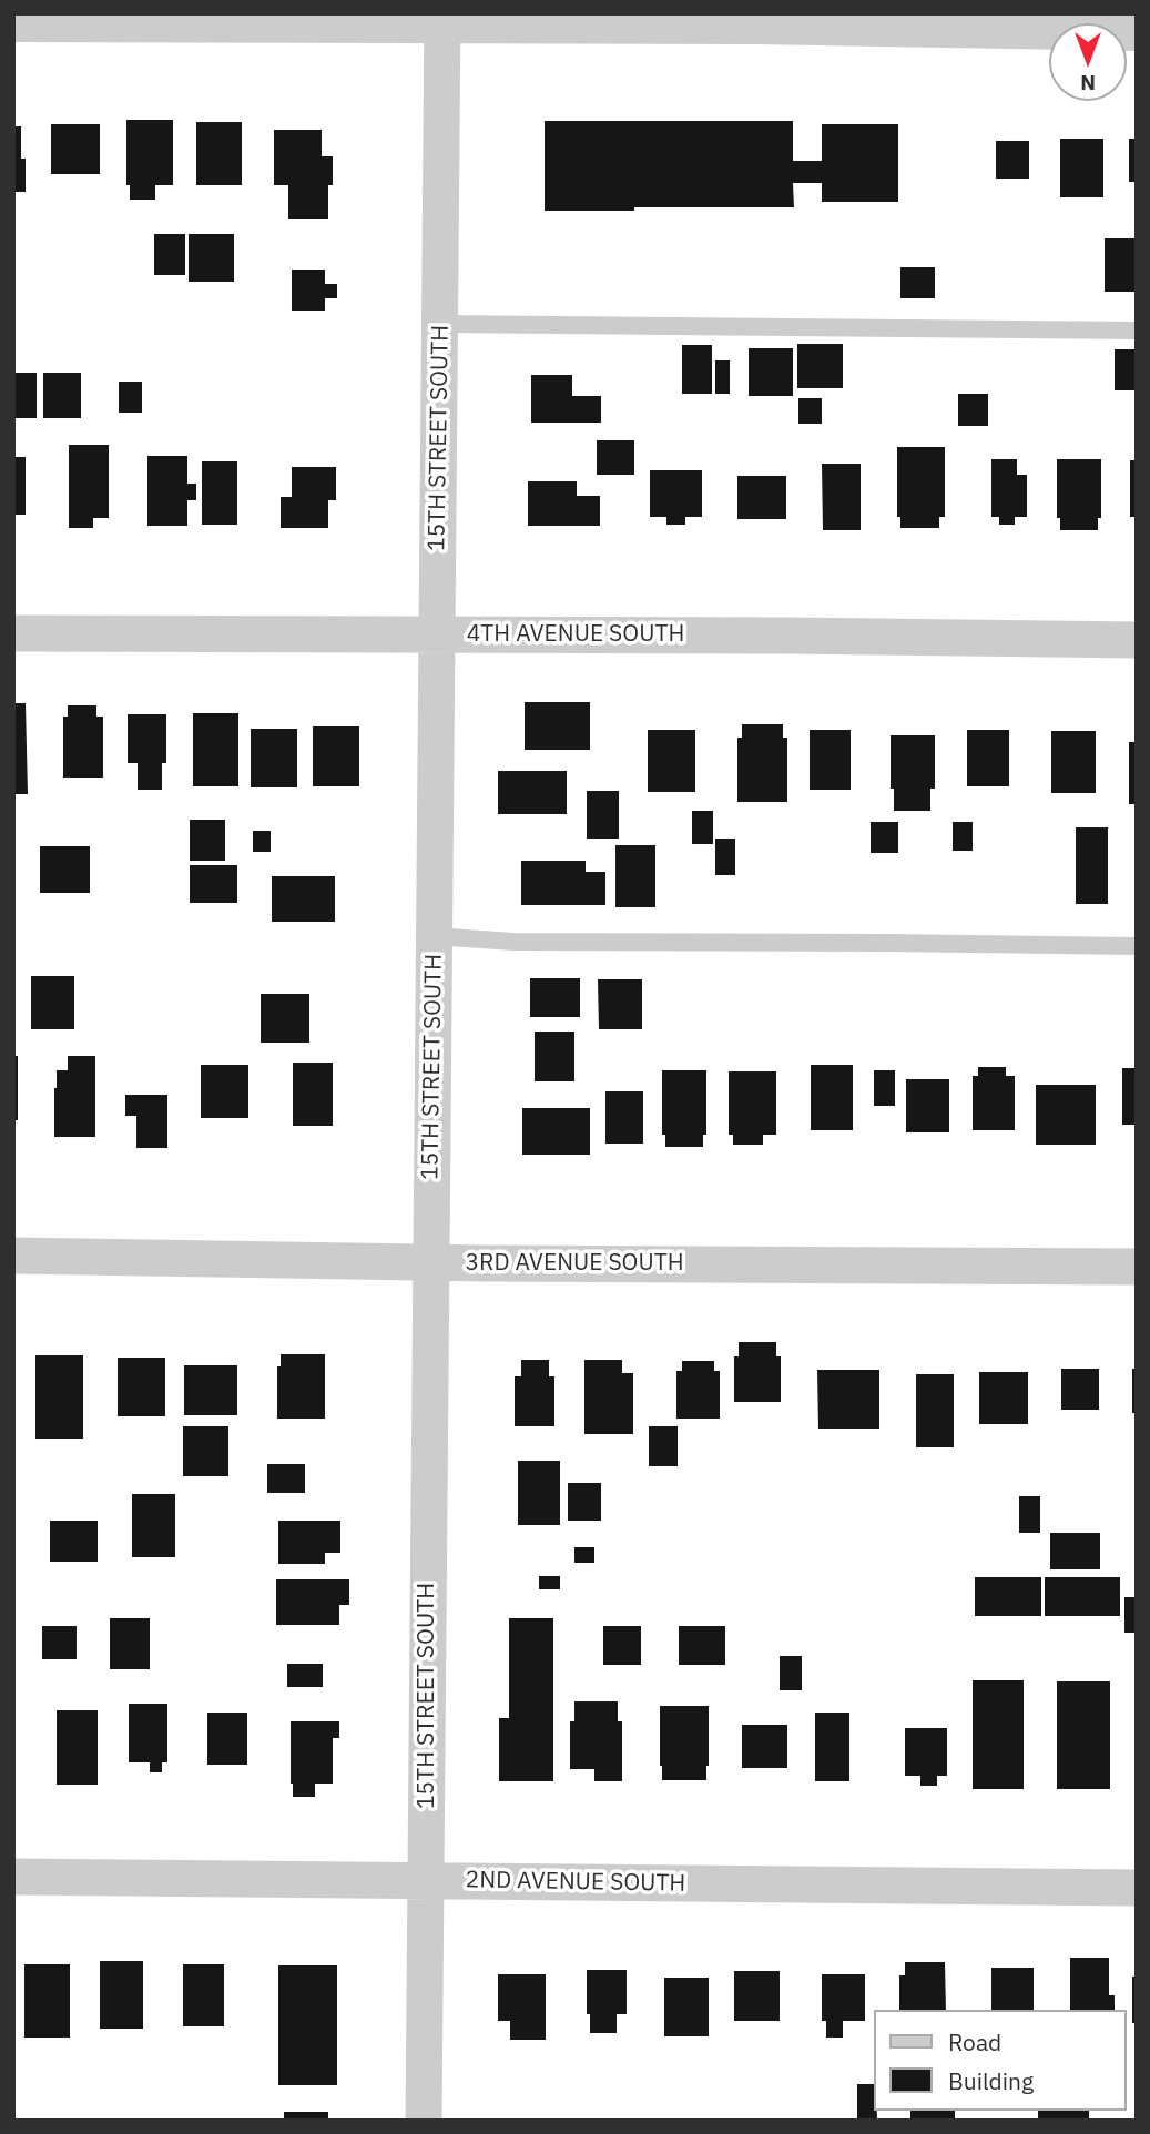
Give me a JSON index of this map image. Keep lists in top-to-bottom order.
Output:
{
  "streets": {
    "street": [
      "15TH STREET SOUTH",
      "4TH AVENUE SOUTH",
      "3RD AVENUE SOUTH",
      "2ND AVENUE SOUTH"
    ]
  },
  "crossings": [
    ["15TH STREET SOUTH", "4TH AVENUE SOUTH"],
    ["15TH STREET SOUTH", "3RD AVENUE SOUTH"],
    ["15TH STREET SOUTH", "2ND AVENUE SOUTH"]
  ],
  "legend": ["Road", "Building"],
  "north": "bottom"
}
